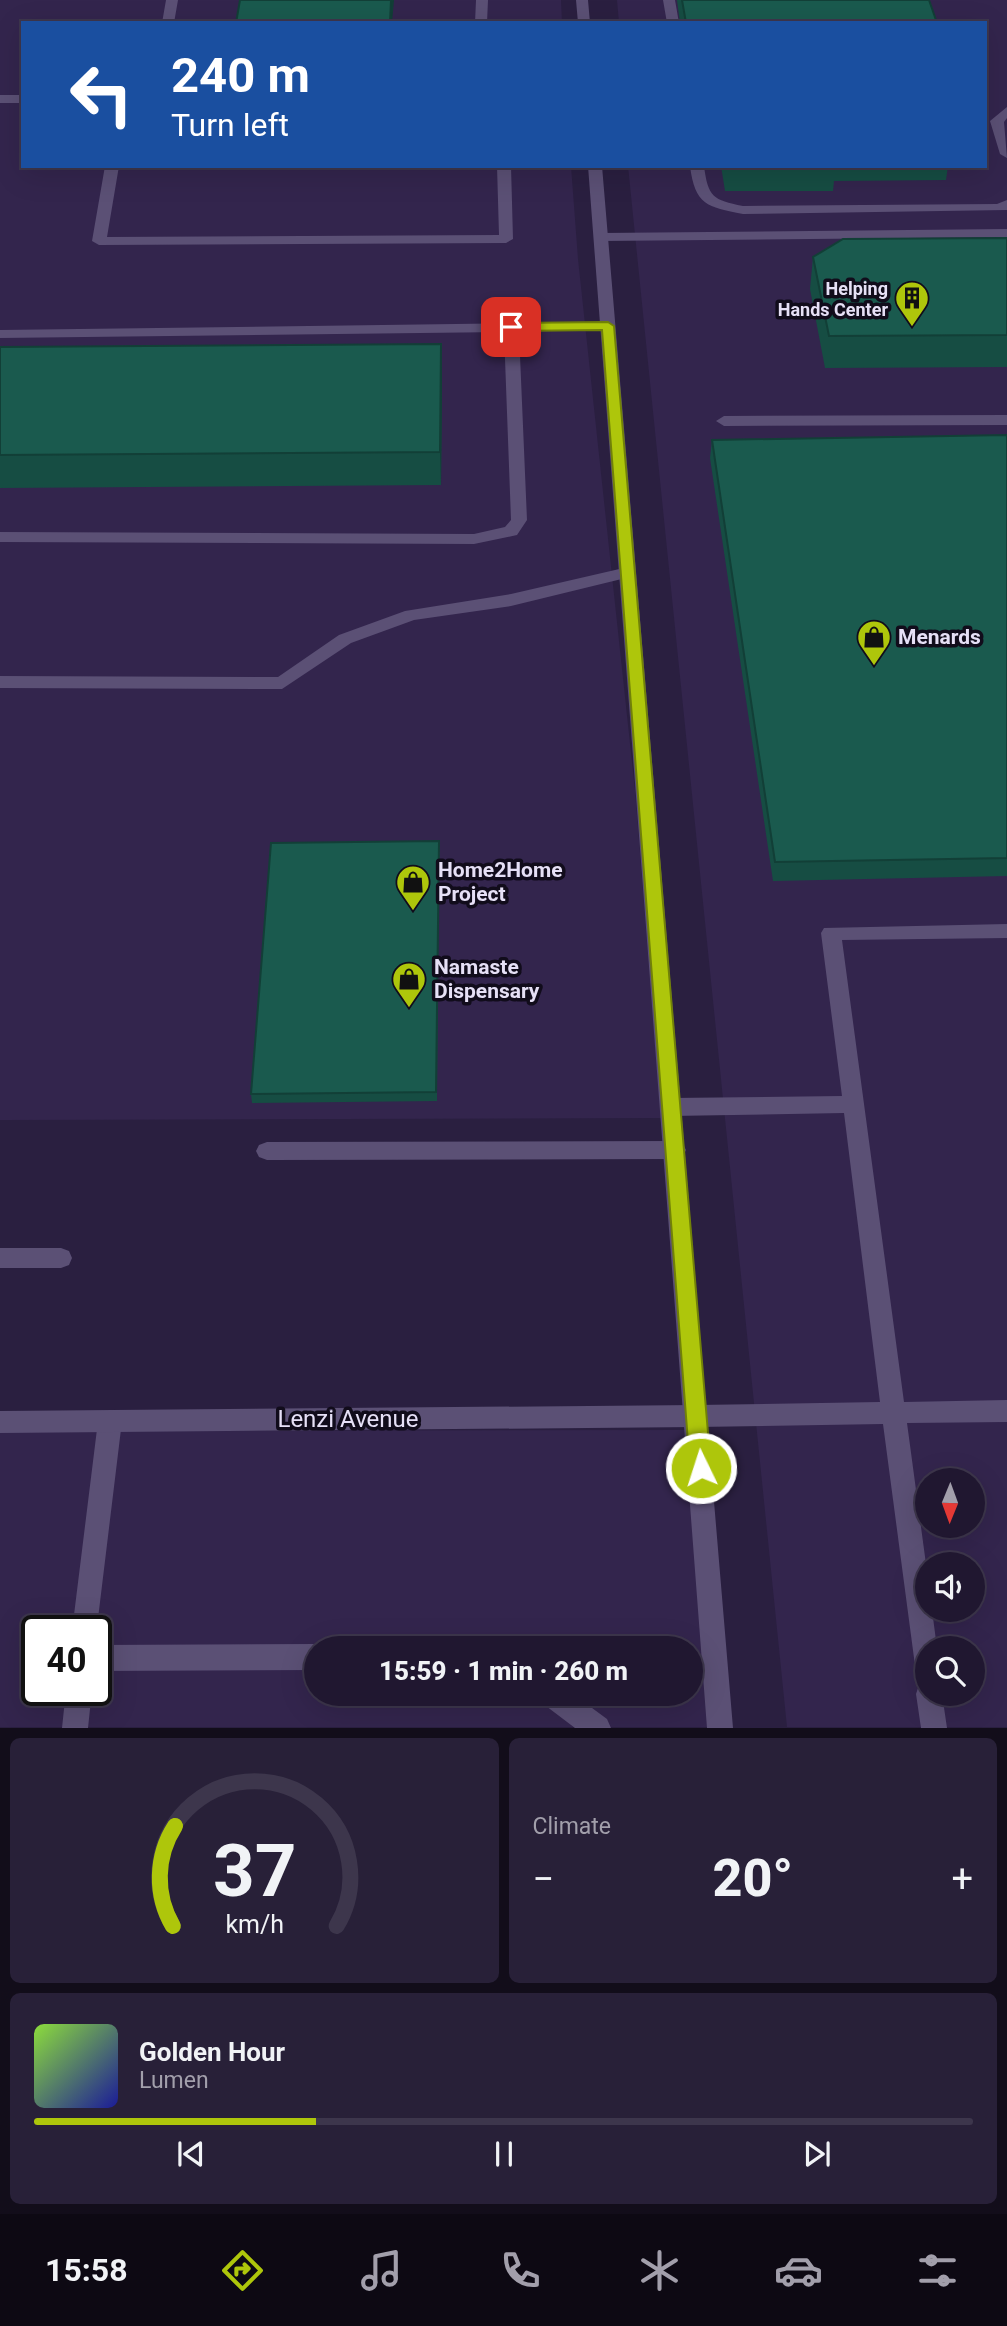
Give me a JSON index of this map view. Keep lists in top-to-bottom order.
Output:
{
  "streets": {
    "street": ["Lenzi Avenue"]
  },
  "places": {
    "building": ["Helping Hands Center"],
    "shop": ["Menards", "Home2Home Project", "Namaste Dispensary"]
  },
  "north": "bottom",
  "page": {
    "turn": ["240 m", "Turn left"],
    "limit": "40",
    "trip": "15:59 · 1 min · 260 m",
    "tile": "Climate",
    "heat": ["−", "20°", "+"],
    "song": ["Golden Hour", "Lumen"],
    "tabs": "15:58",
    "gauge": ["37", "km/h"]
  }
}
